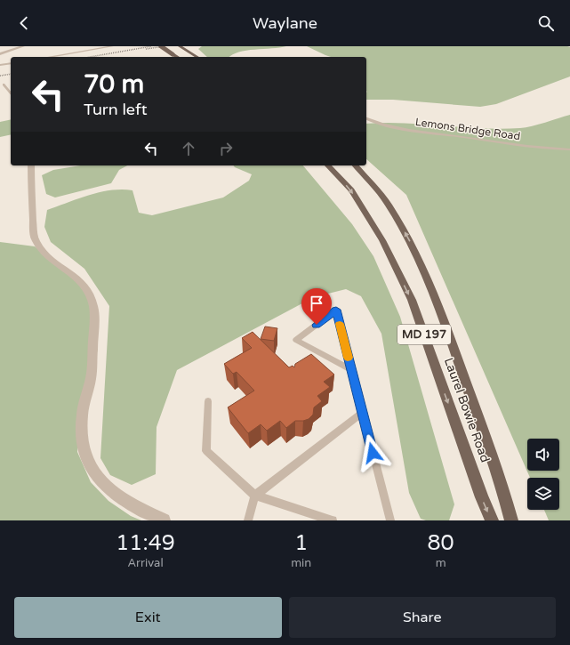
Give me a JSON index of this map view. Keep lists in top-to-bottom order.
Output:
{
  "streets": {
    "main road": ["MD 197", "Laurel Bowie Road"],
    "lane": ["Lemons Bridge Road"]
  },
  "page": {
    "header": "Waylane",
    "turn": ["70 m", "Turn left"],
    "eta": [
      "11:49",
      "Arrival",
      "1",
      "min",
      "80",
      "m"
    ],
    "buttons": ["Exit", "Share"]
  }
}
